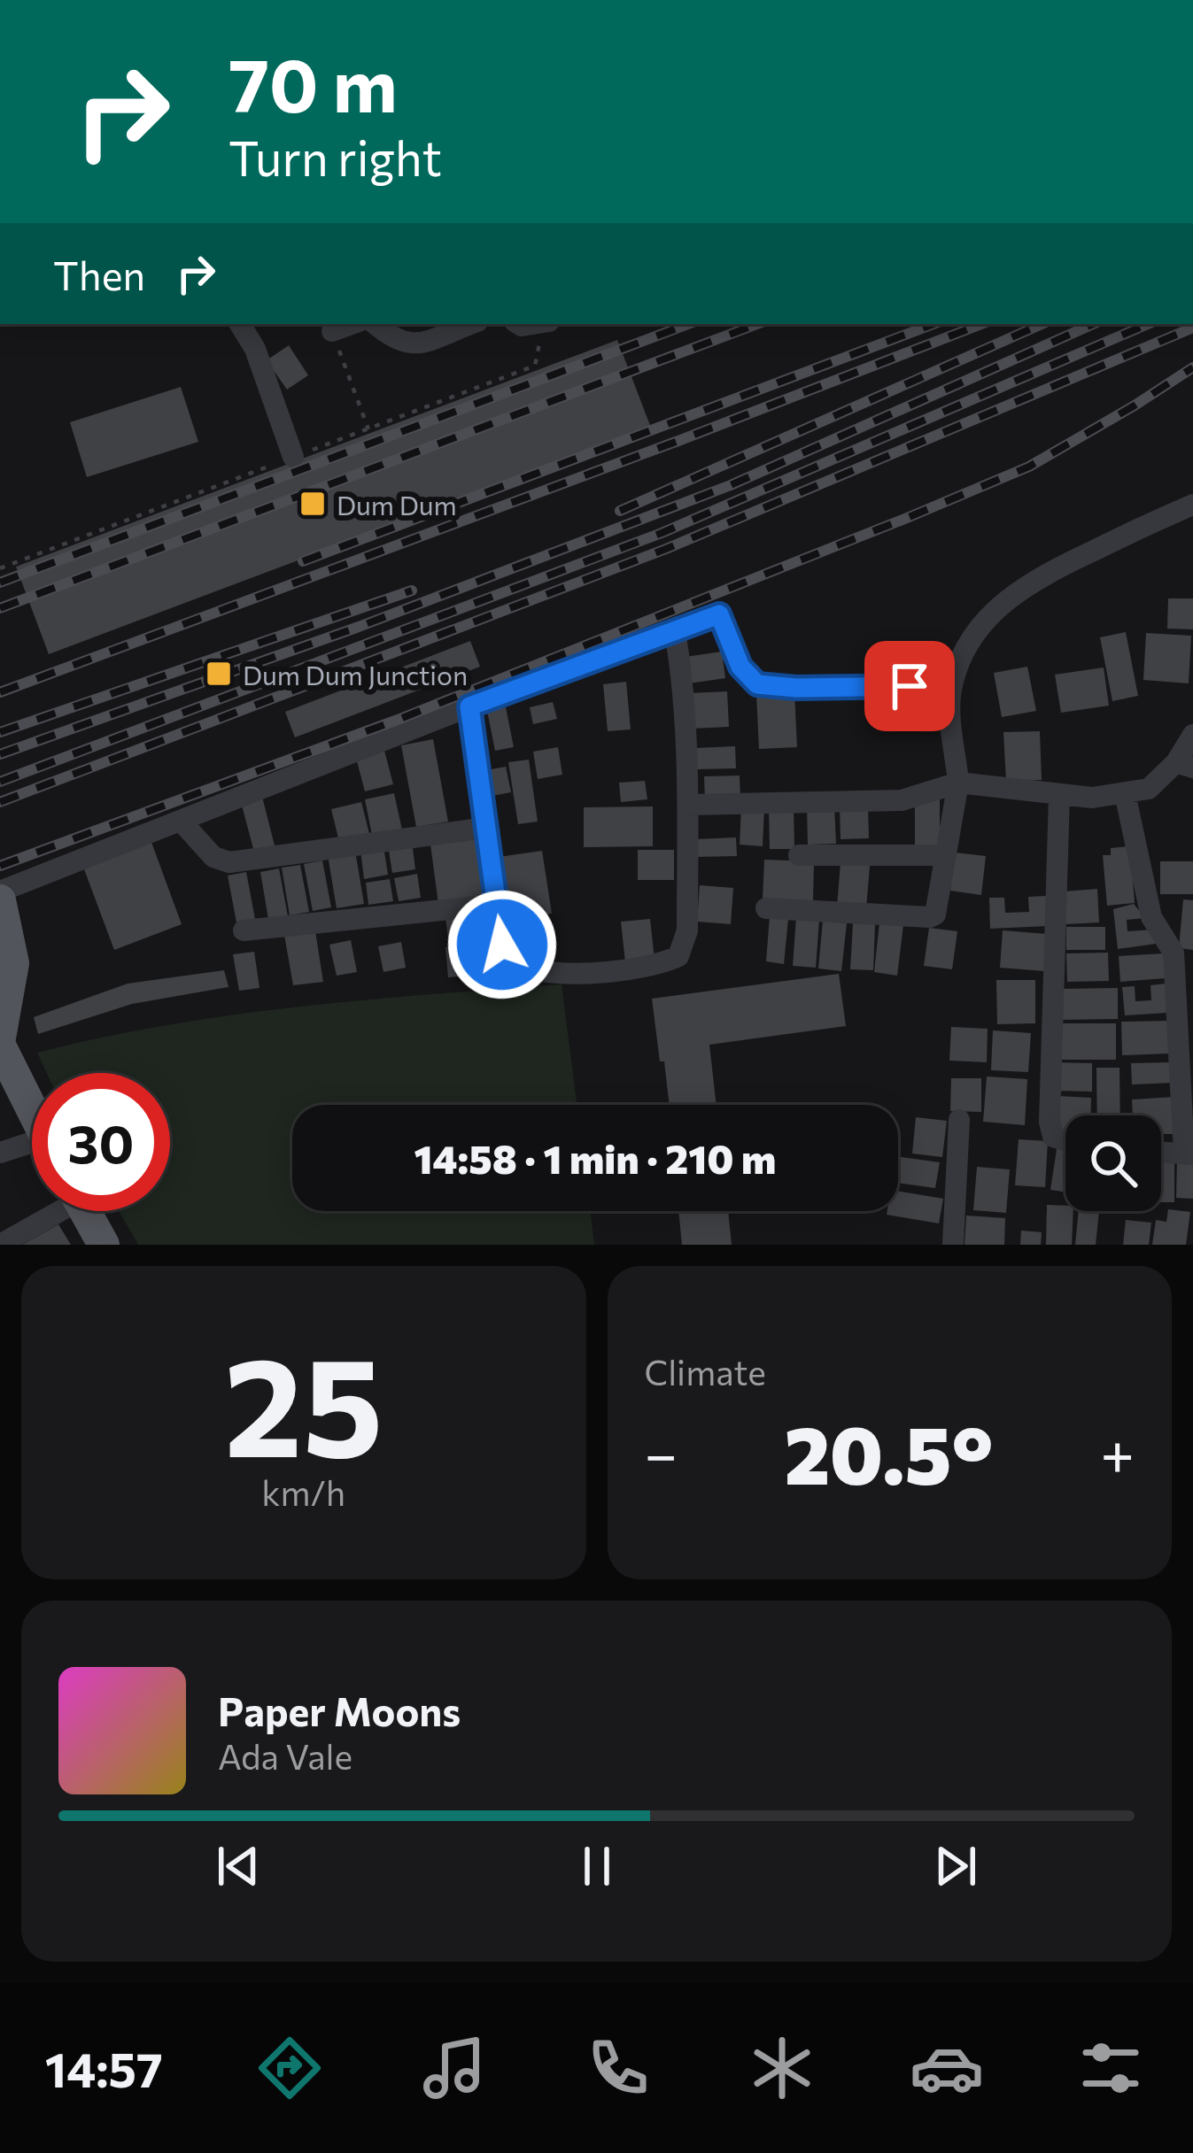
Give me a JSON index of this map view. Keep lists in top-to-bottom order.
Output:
{
  "places": {
    "transit": ["Dum Dum", "Dum Dum Junction"]
  },
  "page": {
    "turn": ["70 m", "Turn right"],
    "then": "Then",
    "limit": "30",
    "trip": "14:58 · 1 min · 210 m",
    "tile": [
      ["25", "km/h"],
      "Climate"
    ],
    "heat": ["−", "20.5°", "+"],
    "song": ["Paper Moons", "Ada Vale"],
    "tabs": "14:57"
  }
}
